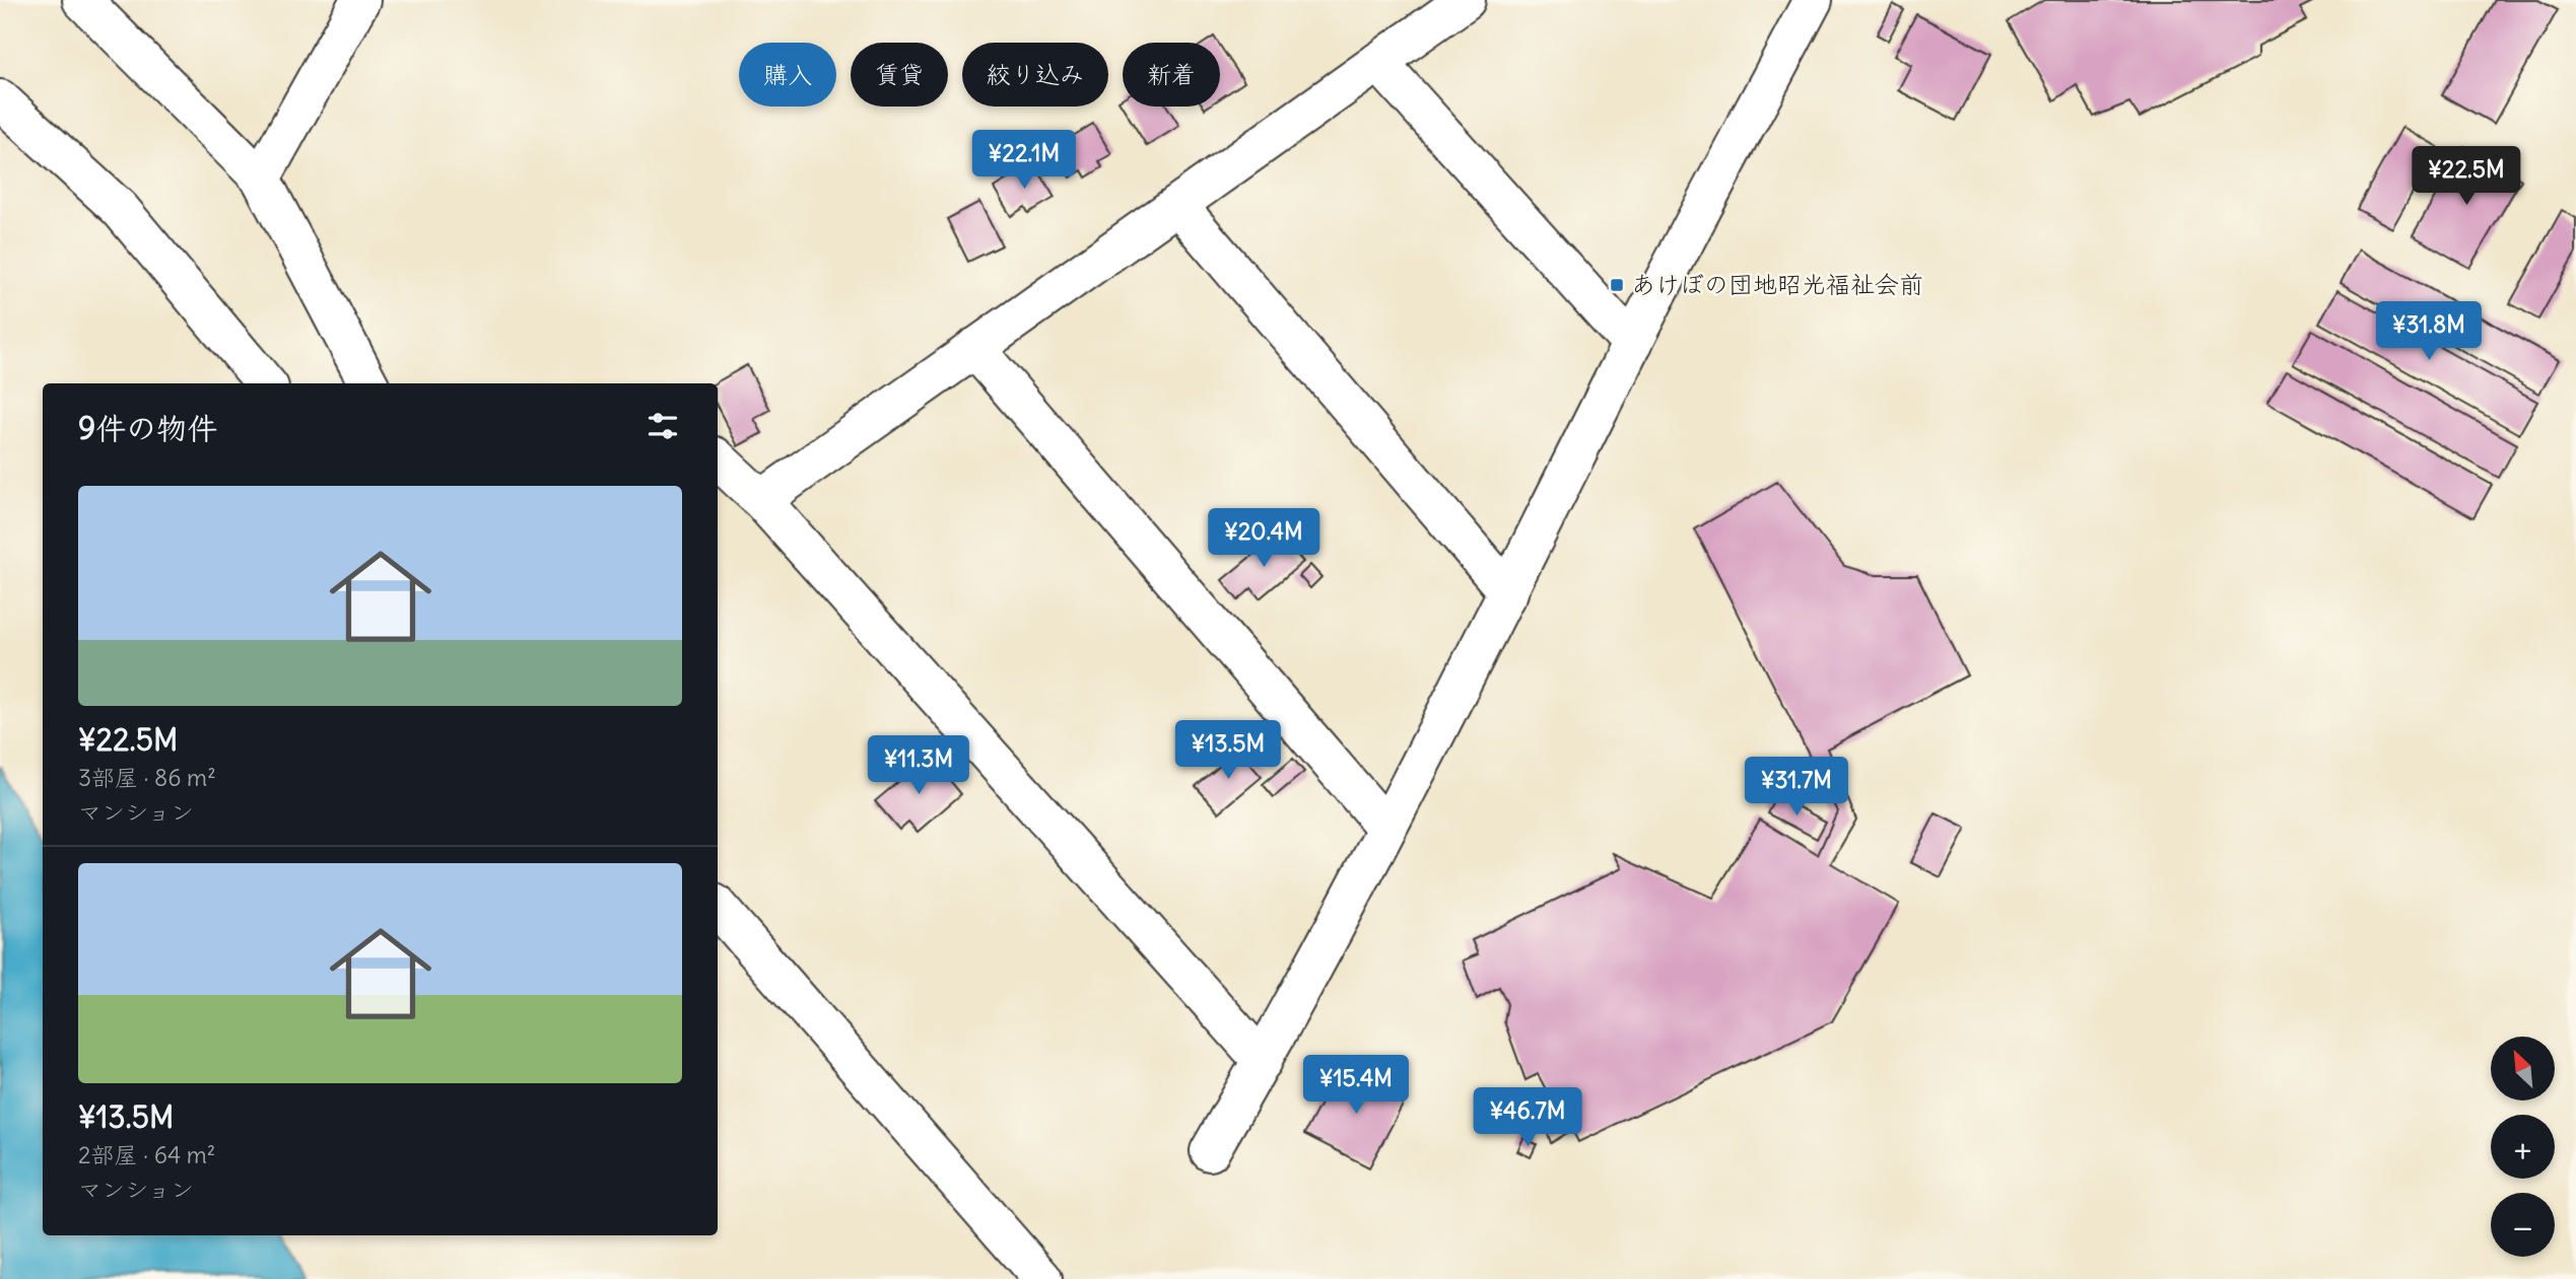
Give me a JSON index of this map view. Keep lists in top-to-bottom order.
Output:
{
  "places": {
    "transit": ["あけぼの団地昭光福祉会前"]
  },
  "north": "top left",
  "page": {
    "chip": [
      "購入",
      "賃貸",
      "絞り込み",
      "新着"
    ],
    "price": [
      "¥22.1M",
      "¥22.5M",
      "¥31.8M",
      "¥20.4M",
      "¥13.5M",
      "¥11.3M",
      "¥31.7M",
      "¥15.4M",
      "¥46.7M"
    ],
    "heading": "9件の物件",
    "list": [
      {
        "name": "¥22.5M",
        "note": "3部屋 · 86 m² · マンション"
      },
      {
        "name": "¥13.5M",
        "note": "2部屋 · 64 m² · マンション"
      }
    ],
    "map_buttons": ["+", "−"]
  }
}
